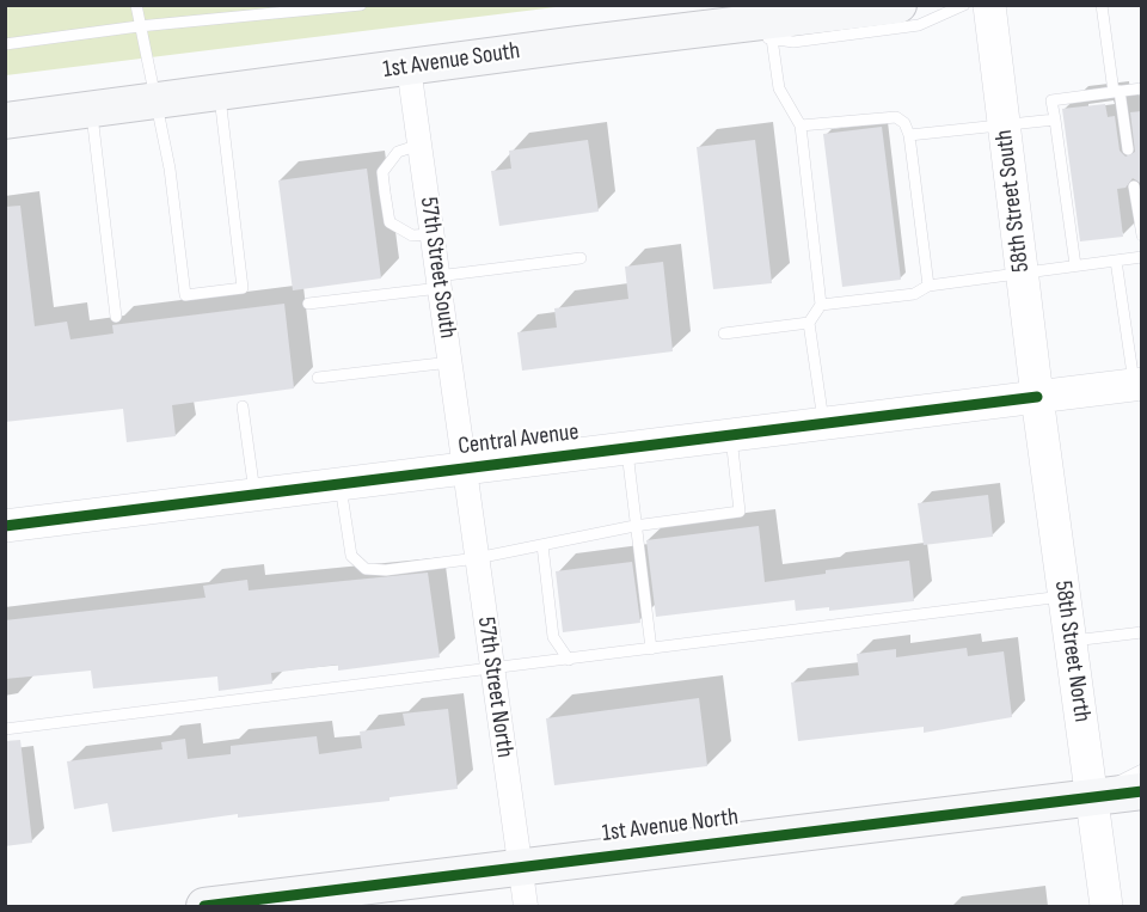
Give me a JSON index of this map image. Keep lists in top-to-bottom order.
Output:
{
  "streets": {
    "main road": [
      "1st Avenue South",
      "58th Street South",
      "Central Avenue",
      "58th Street North",
      "1st Avenue North"
    ],
    "street": ["57th Street South", "57th Street North"]
  },
  "crossings": [
    ["1st Avenue South", "57th Street South"],
    ["58th Street South", "Central Avenue"],
    ["58th Street South", "58th Street North"],
    ["57th Street South", "Central Avenue"],
    ["57th Street South", "57th Street North"],
    ["Central Avenue", "58th Street North"],
    ["Central Avenue", "57th Street North"],
    ["58th Street North", "1st Avenue North"],
    ["57th Street North", "1st Avenue North"]
  ]
}
